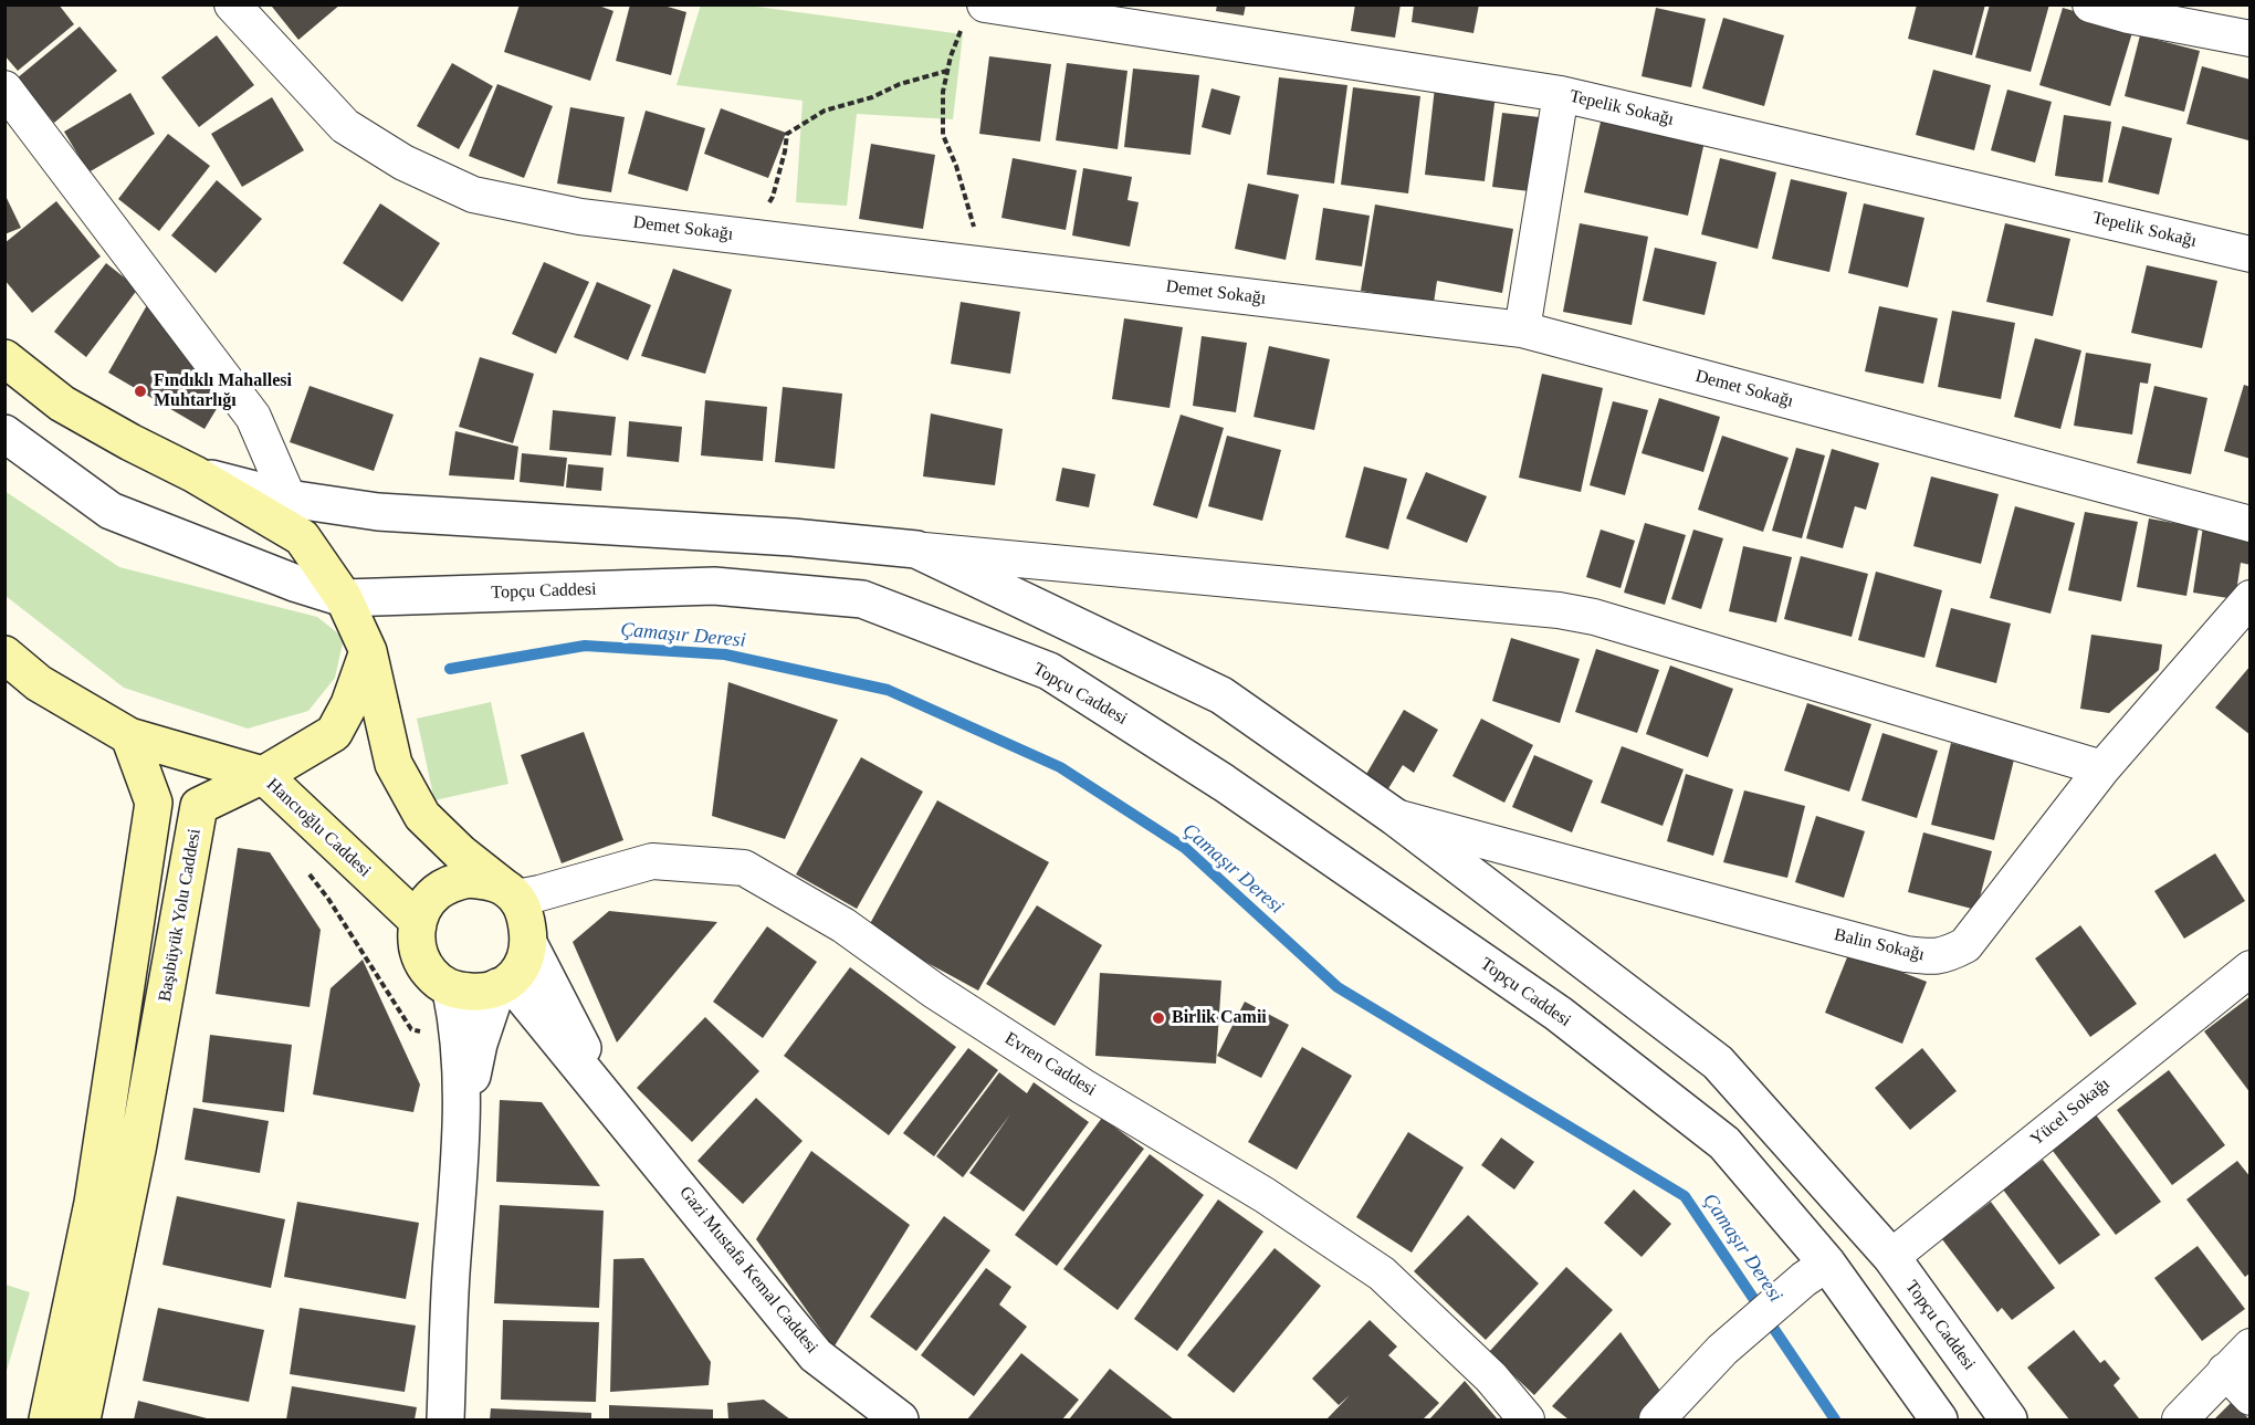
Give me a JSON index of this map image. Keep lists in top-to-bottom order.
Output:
{
  "streets": {
    "main road": ["Hancıoğlu Caddesi", "Başıbüyük Yolu Caddesi"],
    "street": [
      "Tepelik Sokağı",
      "Demet Sokağı",
      "Topçu Caddesi",
      "Balin Sokağı",
      "Evren Caddesi",
      "Yücel Sokağı",
      "Gazi Mustafa Kemal Caddesi"
    ]
  },
  "crossings": [
    ["Topçu Caddesi", "Balin Sokağı"],
    ["Topçu Caddesi", "Yücel Sokağı"],
    ["Hancıoğlu Caddesi", "Başıbüyük Yolu Caddesi"],
    ["Hancıoğlu Caddesi", "Evren Caddesi"],
    ["Hancıoğlu Caddesi", "Gazi Mustafa Kemal Caddesi"],
    ["Evren Caddesi", "Gazi Mustafa Kemal Caddesi"]
  ],
  "water": ["Çamaşır Deresi"],
  "places": ["Fındıklı Mahallesi Muhtarlığı", "Birlik Camii"]
}
